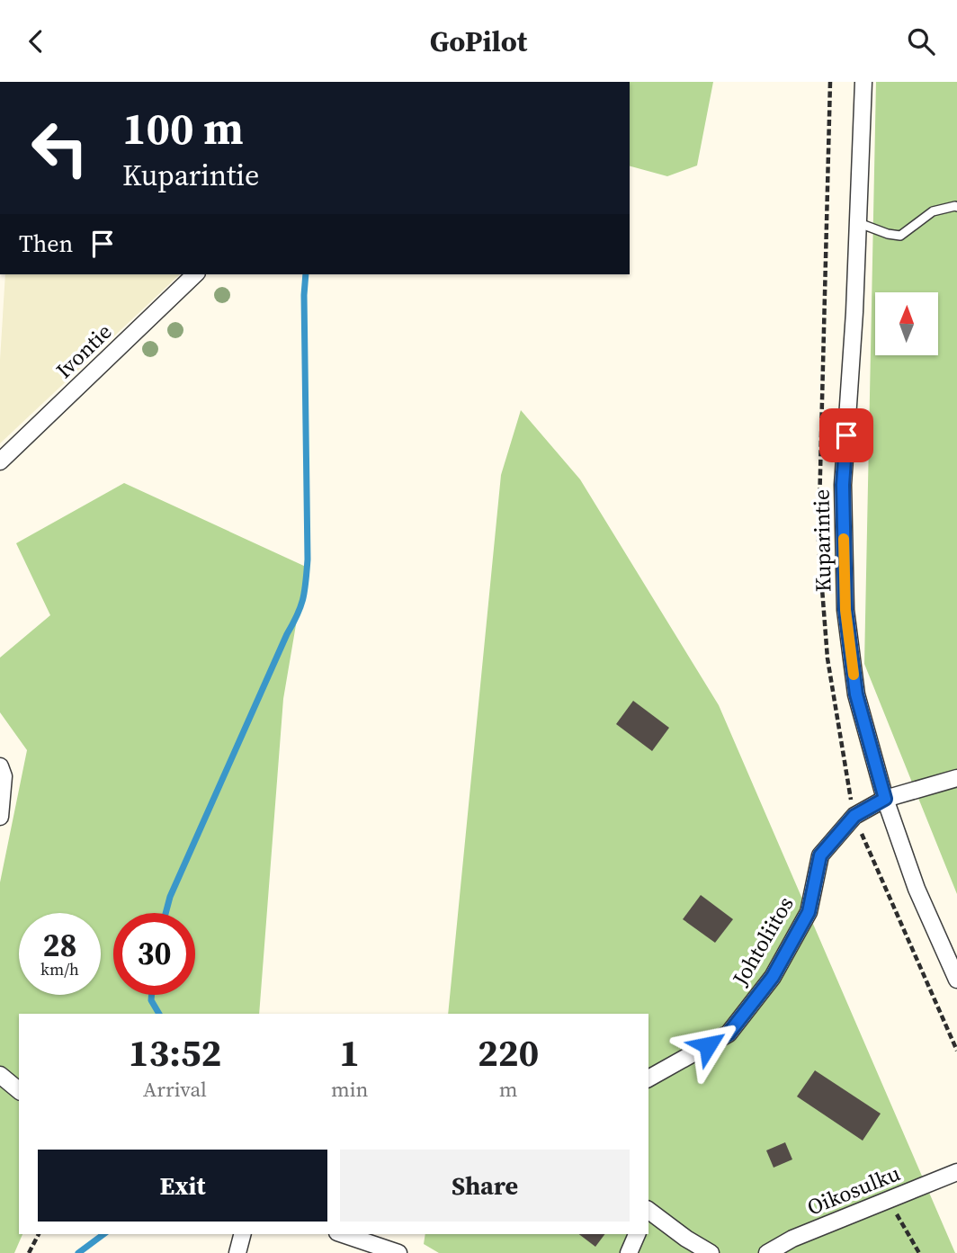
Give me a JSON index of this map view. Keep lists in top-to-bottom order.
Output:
{
  "streets": {
    "street": [
      "Ivontie",
      "Kuparintie",
      "Johtoliitos",
      "Oikosulku"
    ]
  },
  "crossings": [
    ["Kuparintie", "Johtoliitos"]
  ],
  "north": "top",
  "page": {
    "header": "GoPilot",
    "turn": ["100 m", "Kuparintie"],
    "then": "Then",
    "speed": "28 km/h",
    "limit": "30",
    "eta": [
      "13:52",
      "Arrival",
      "1",
      "min",
      "220",
      "m"
    ],
    "buttons": ["Exit", "Share"]
  }
}
